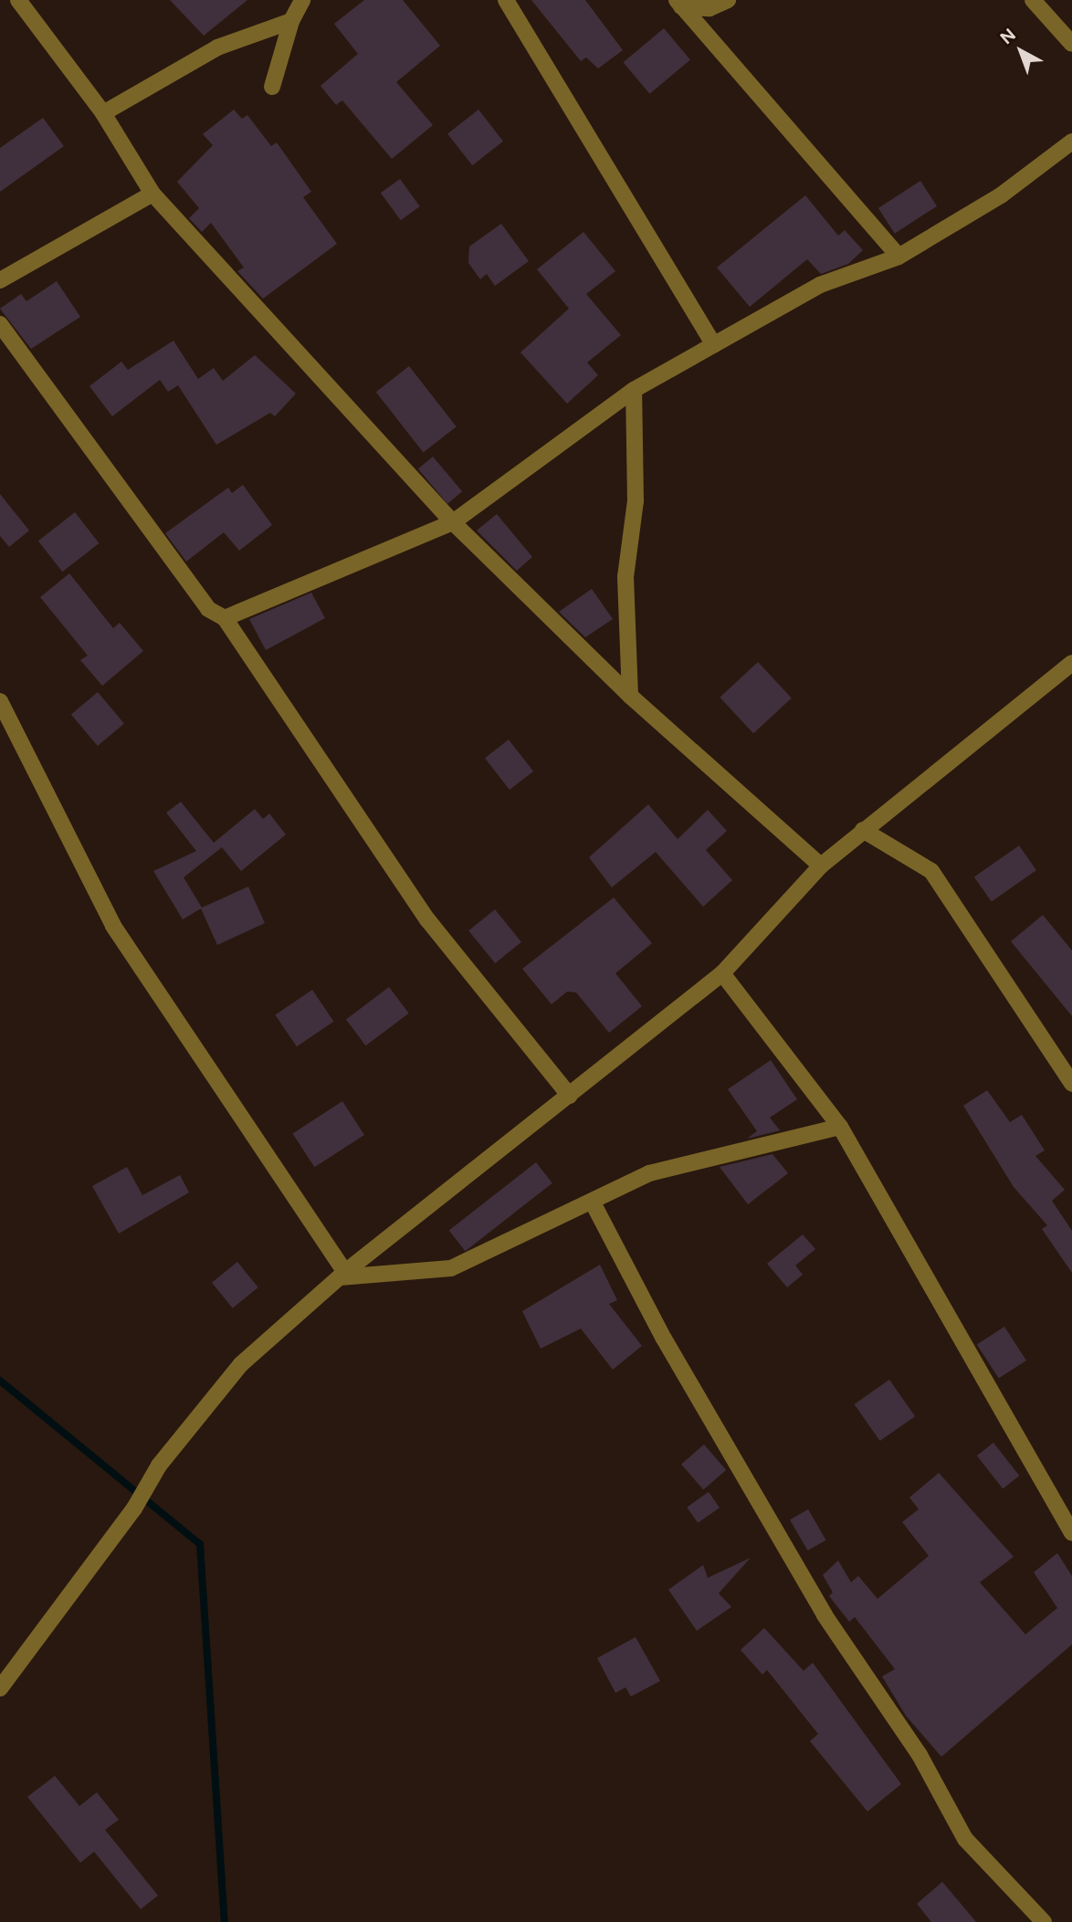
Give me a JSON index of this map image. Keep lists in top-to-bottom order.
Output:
{
  "north": "top left"
}
